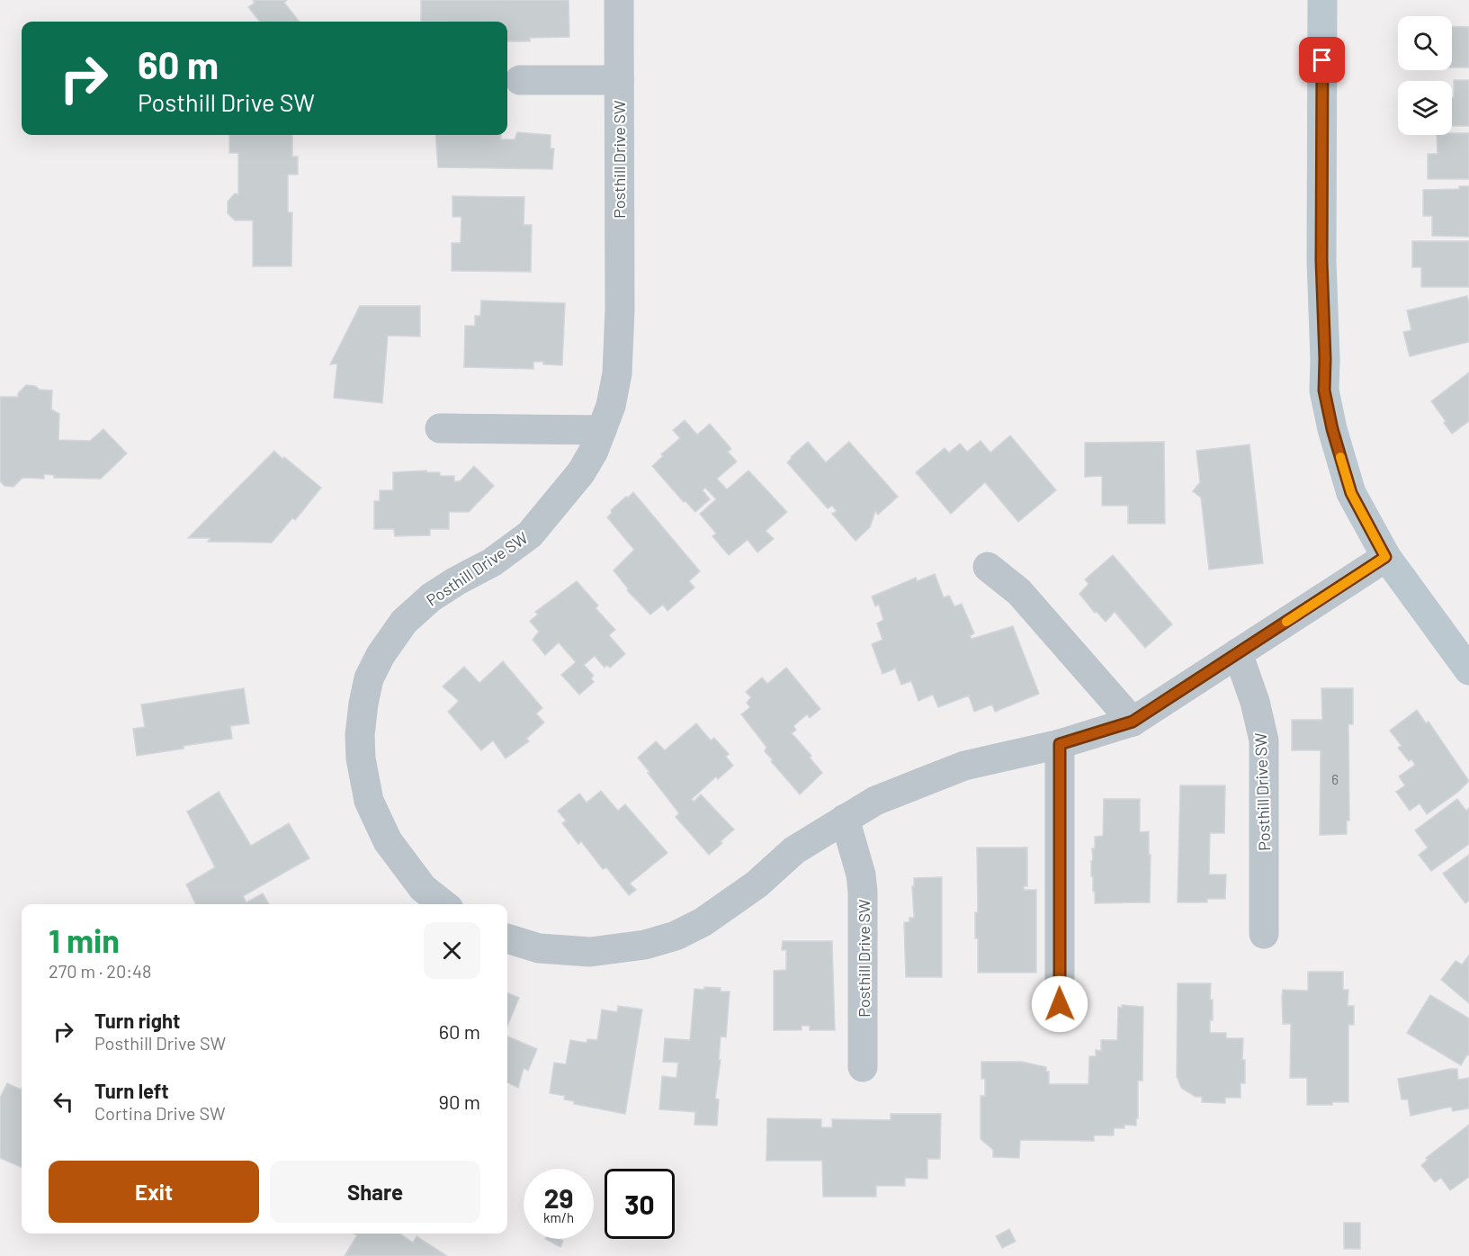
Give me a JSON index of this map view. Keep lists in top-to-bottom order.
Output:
{
  "streets": {
    "street": ["Posthill Drive SW"]
  },
  "house_numbers": ["6"],
  "page": {
    "turn": ["60 m", "Posthill Drive SW"],
    "heading": ["1 min", "270 m · 20:48"],
    "list": [
      {
        "name": "Turn right",
        "note": "Posthill Drive SW",
        "value": "60 m"
      },
      {
        "name": "Turn left",
        "note": "Cortina Drive SW",
        "value": "90 m"
      }
    ],
    "buttons": ["Exit", "Share"],
    "speed": "29 km/h",
    "limit": "30"
  }
}
